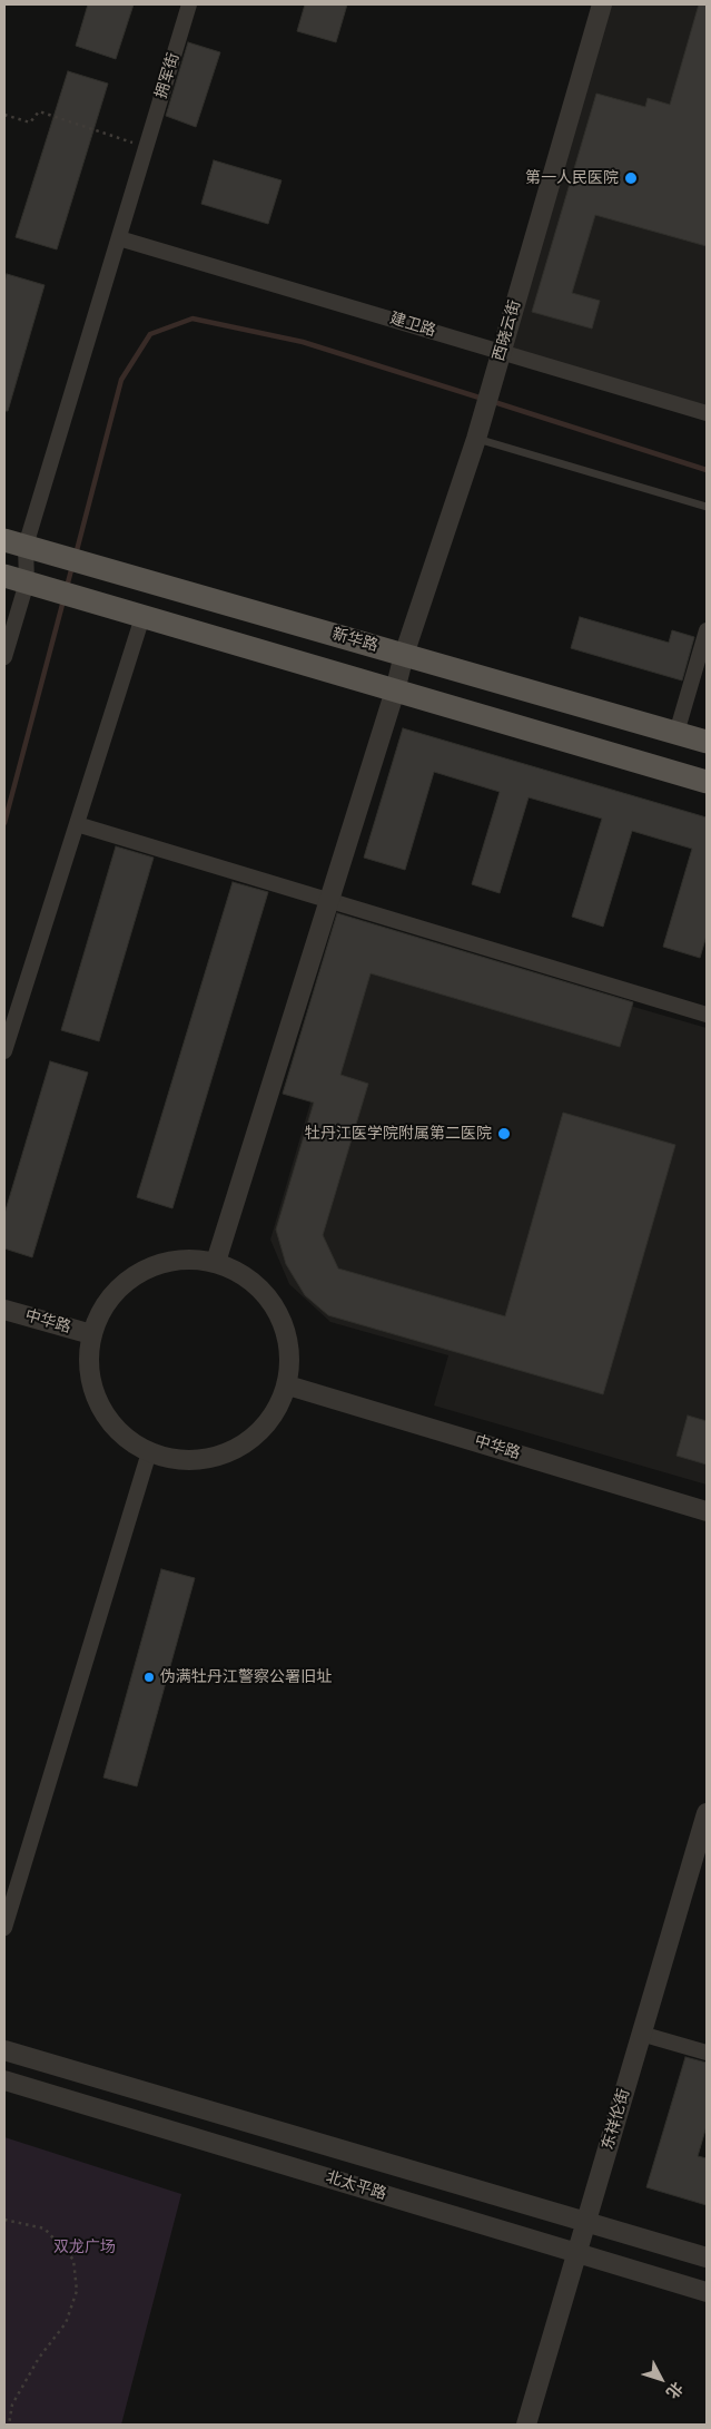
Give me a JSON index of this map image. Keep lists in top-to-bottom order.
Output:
{
  "streets": {
    "main road": ["新华路"],
    "street": [
      "拥军街",
      "建卫路",
      "西晓云街",
      "中华路",
      "东祥伦街",
      "北太平路"
    ]
  },
  "crossings": [
    ["拥军街", "建卫路"],
    ["拥军街", "新华路"],
    ["建卫路", "西晓云街"],
    ["西晓云街", "新华路"],
    ["东祥伦街", "北太平路"]
  ],
  "parks": ["双龙广场"],
  "places": ["第一人民医院", "牡丹江医学院附属第二医院", "伪满牡丹江警察公署旧址"],
  "north": "bottom right"
}
